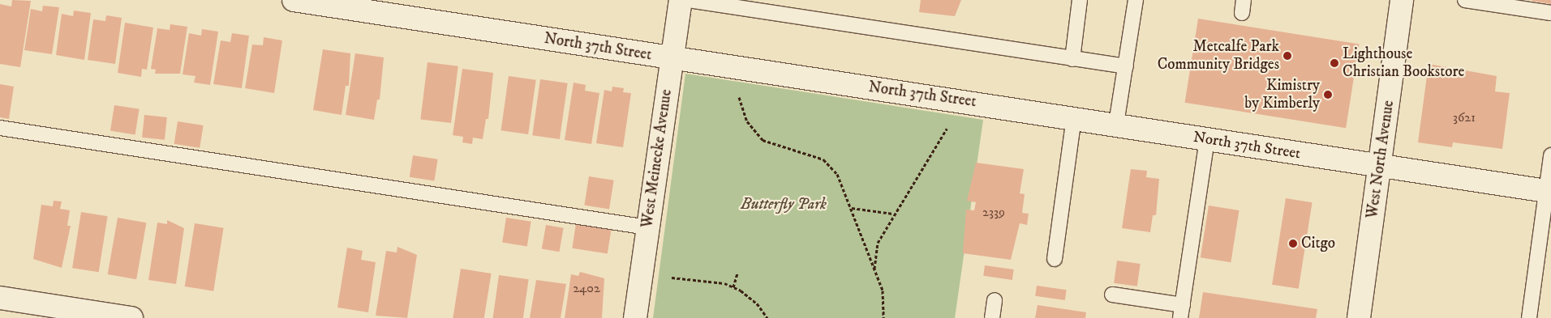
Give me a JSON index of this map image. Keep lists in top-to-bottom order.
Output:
{
  "streets": {
    "street": ["North 37th Street", "West Meinecke Avenue", "West North Avenue"]
  },
  "crossings": [
    ["North 37th Street", "West Meinecke Avenue"],
    ["North 37th Street", "West North Avenue"]
  ],
  "parks": ["Butterfly Park"],
  "places": [
    "Metcalfe Park Community Bridges",
    "Lighthouse Christian Bookstore",
    "Kimistry by Kimberly",
    "Citgo"
  ],
  "house_numbers": ["3621", "2339", "2402"]
}
